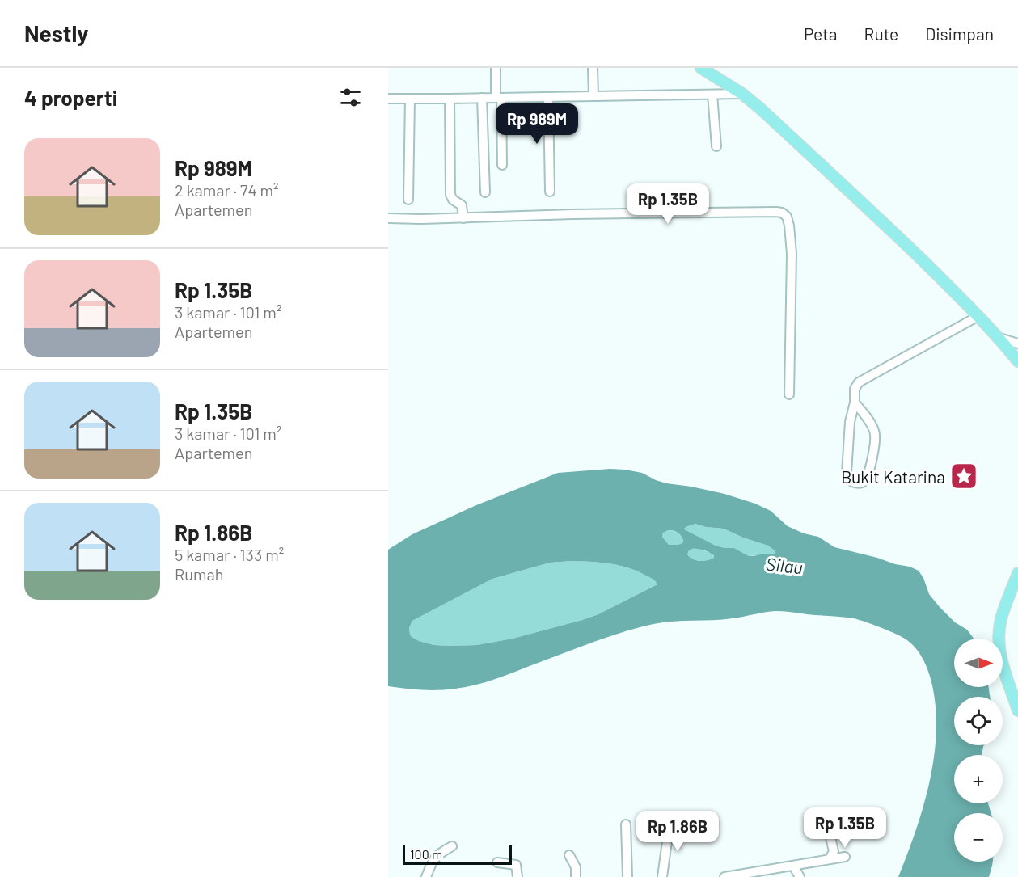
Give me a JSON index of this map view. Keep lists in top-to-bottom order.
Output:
{
  "water": ["Silau"],
  "places": {
    "place": ["Bukit Katarina"]
  },
  "scale_bar": "100 m",
  "north": "right",
  "page": {
    "header": "Nestly",
    "nav": ["Peta", "Rute", "Disimpan"],
    "heading": "4 properti",
    "price": [
      "Rp 989M",
      "Rp 1.35B",
      "Rp 1.35B",
      "Rp 1.86B"
    ],
    "list": [
      {
        "name": "Rp 989M",
        "note": "2 kamar · 74 m² · Apartemen"
      },
      {
        "name": "Rp 1.35B",
        "note": "3 kamar · 101 m² · Apartemen"
      },
      {
        "name": "Rp 1.35B",
        "note": "3 kamar · 101 m² · Apartemen"
      },
      {
        "name": "Rp 1.86B",
        "note": "5 kamar · 133 m² · Rumah"
      }
    ],
    "map_buttons": ["+", "−"],
    "scale": "100 m"
  }
}
